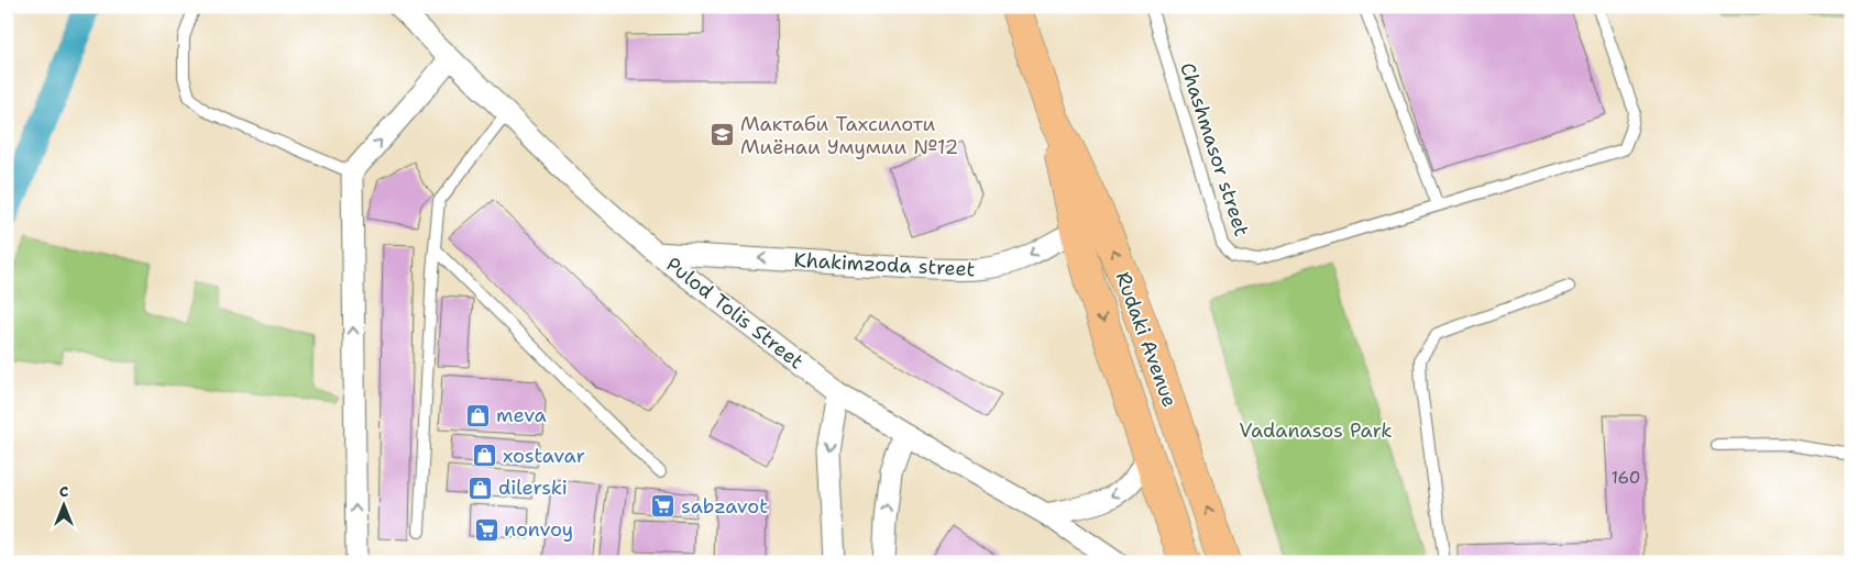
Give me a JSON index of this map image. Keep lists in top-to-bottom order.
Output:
{
  "streets": {
    "highway": ["Rudaki Avenue"],
    "street": ["Khakimzoda street", "Pulod Tolis Street"],
    "lane": ["Chashmasor street"]
  },
  "crossings": [
    ["Khakimzoda street", "Pulod Tolis Street"],
    ["Khakimzoda street", "Rudaki Avenue"]
  ],
  "one_way": ["Khakimzoda street"],
  "parks": ["Vadanasos Park"],
  "places": {
    "school or university": ["Мактаби Тахсилоти Миёнаи Умумии №12"],
    "shop": ["meva", "xostavar", "dilerski"],
    "supermarket": ["sabzavot", "nonvoy"]
  },
  "house_numbers": ["160"],
  "north": "top"
}
